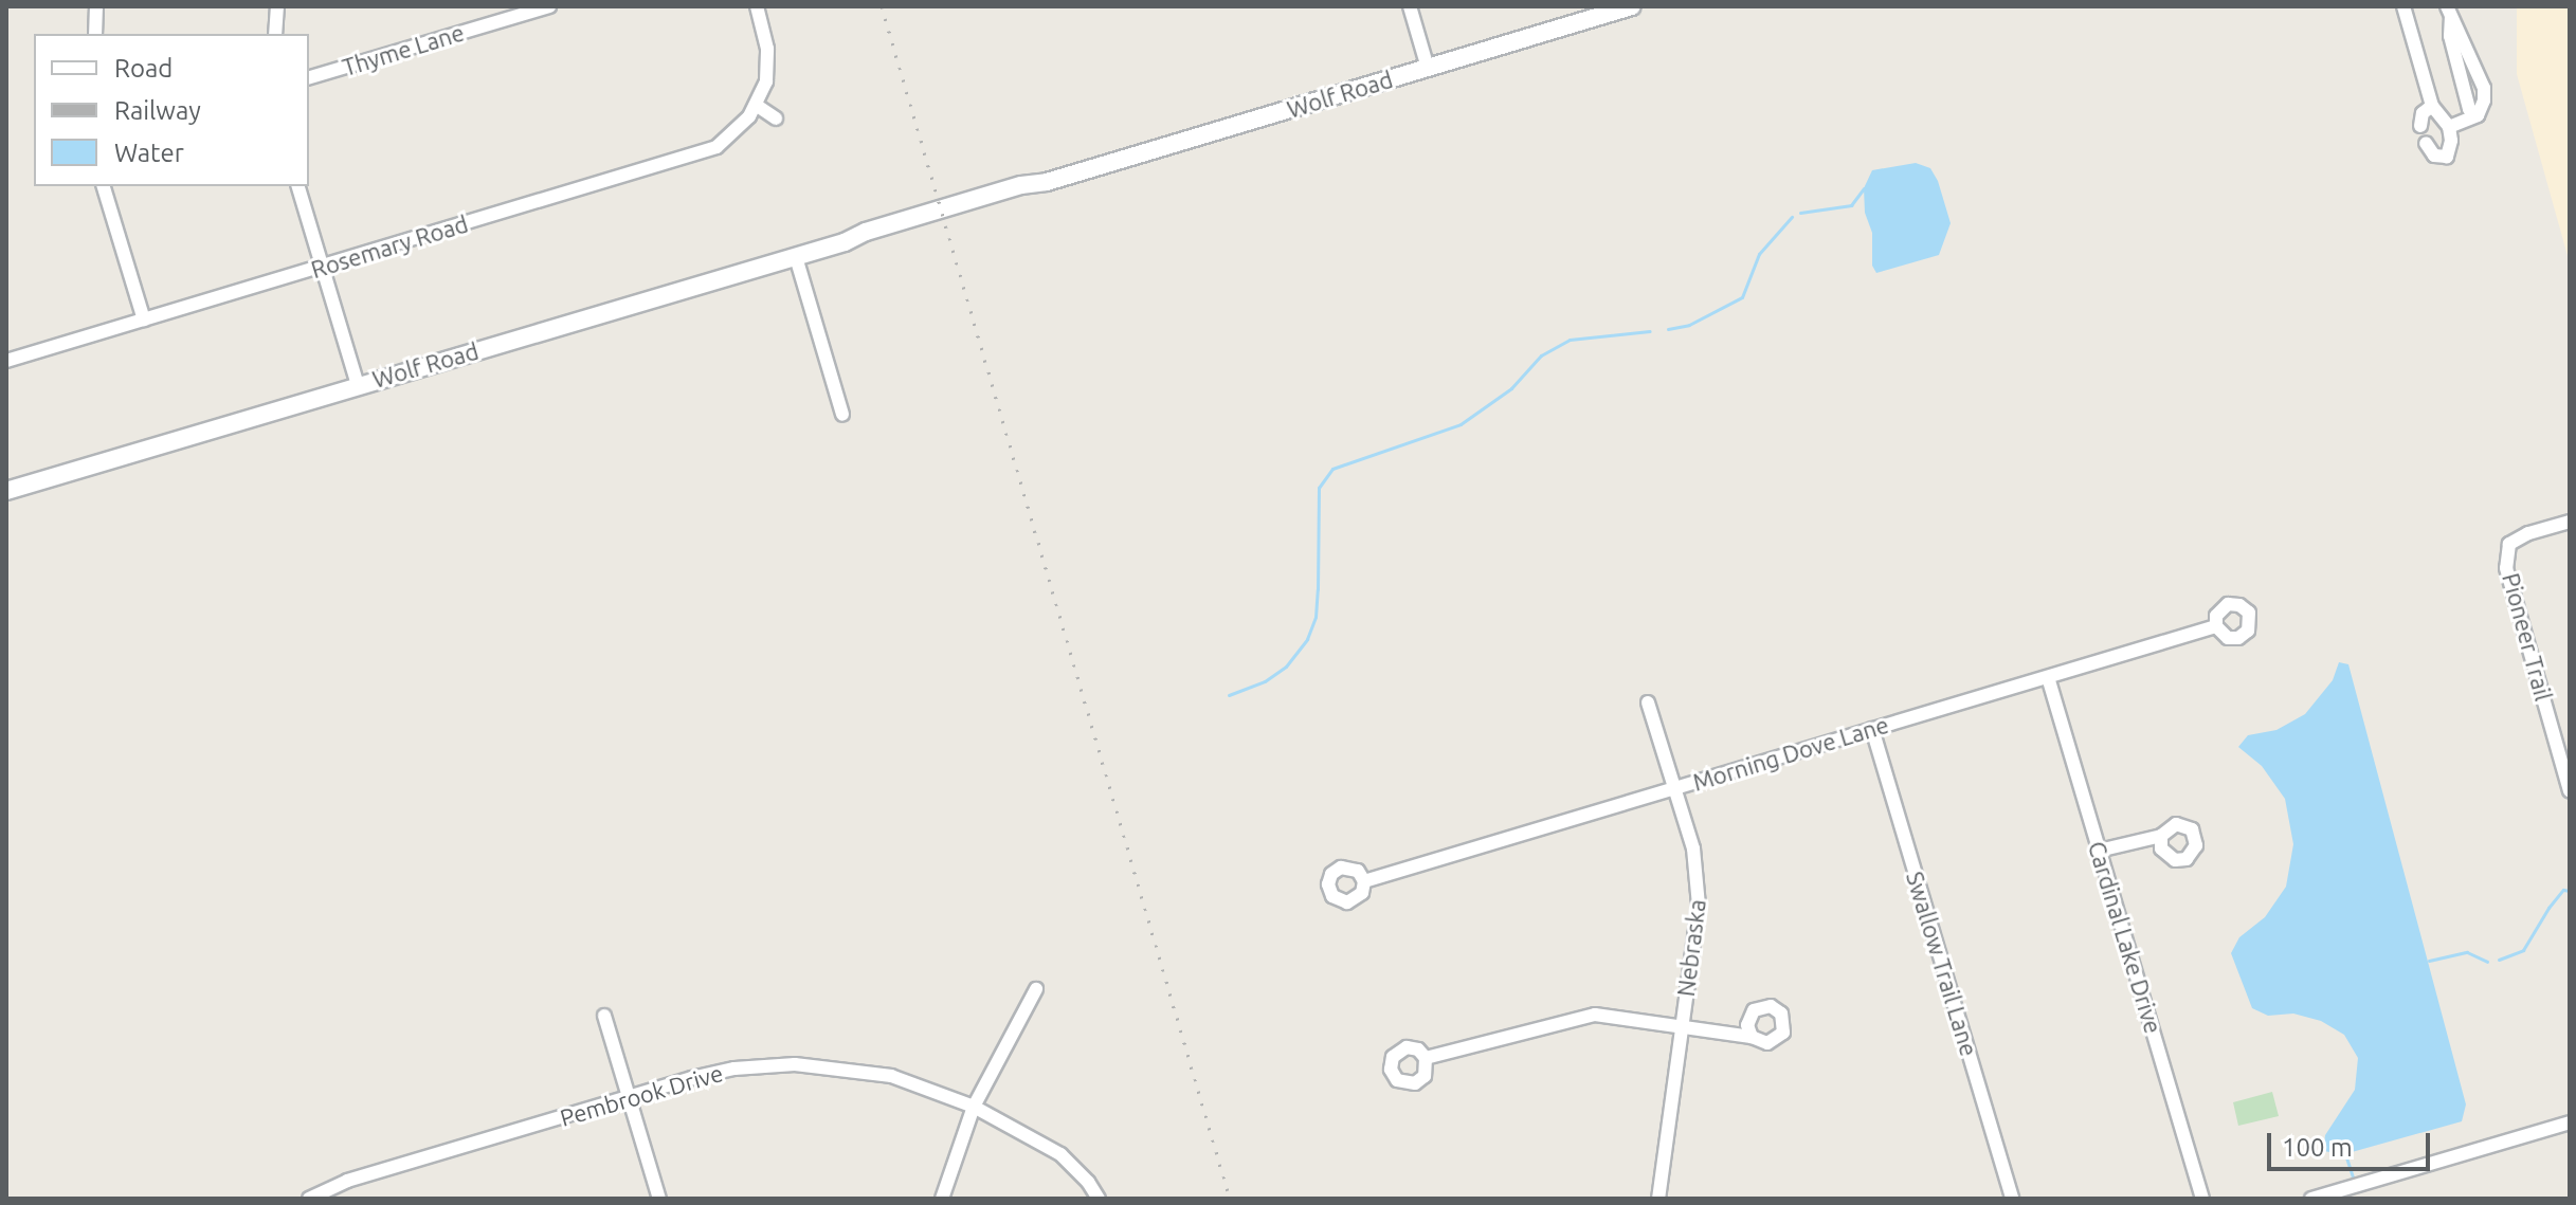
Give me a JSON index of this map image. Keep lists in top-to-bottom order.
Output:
{
  "streets": {
    "main road": ["Wolf Road"],
    "street": [
      "Thyme Lane",
      "Rosemary Road",
      "Pioneer Trail",
      "Morning Dove Lane",
      "Cardinal Lake Drive",
      "Nebraska",
      "Swallow Trail Lane",
      "Pembrook Drive"
    ]
  },
  "crossings": [
    ["Morning Dove Lane", "Cardinal Lake Drive"],
    ["Morning Dove Lane", "Nebraska"],
    ["Morning Dove Lane", "Swallow Trail Lane"]
  ],
  "legend": ["Road", "Railway", "Water"],
  "scale_bar": "100 m"
}
